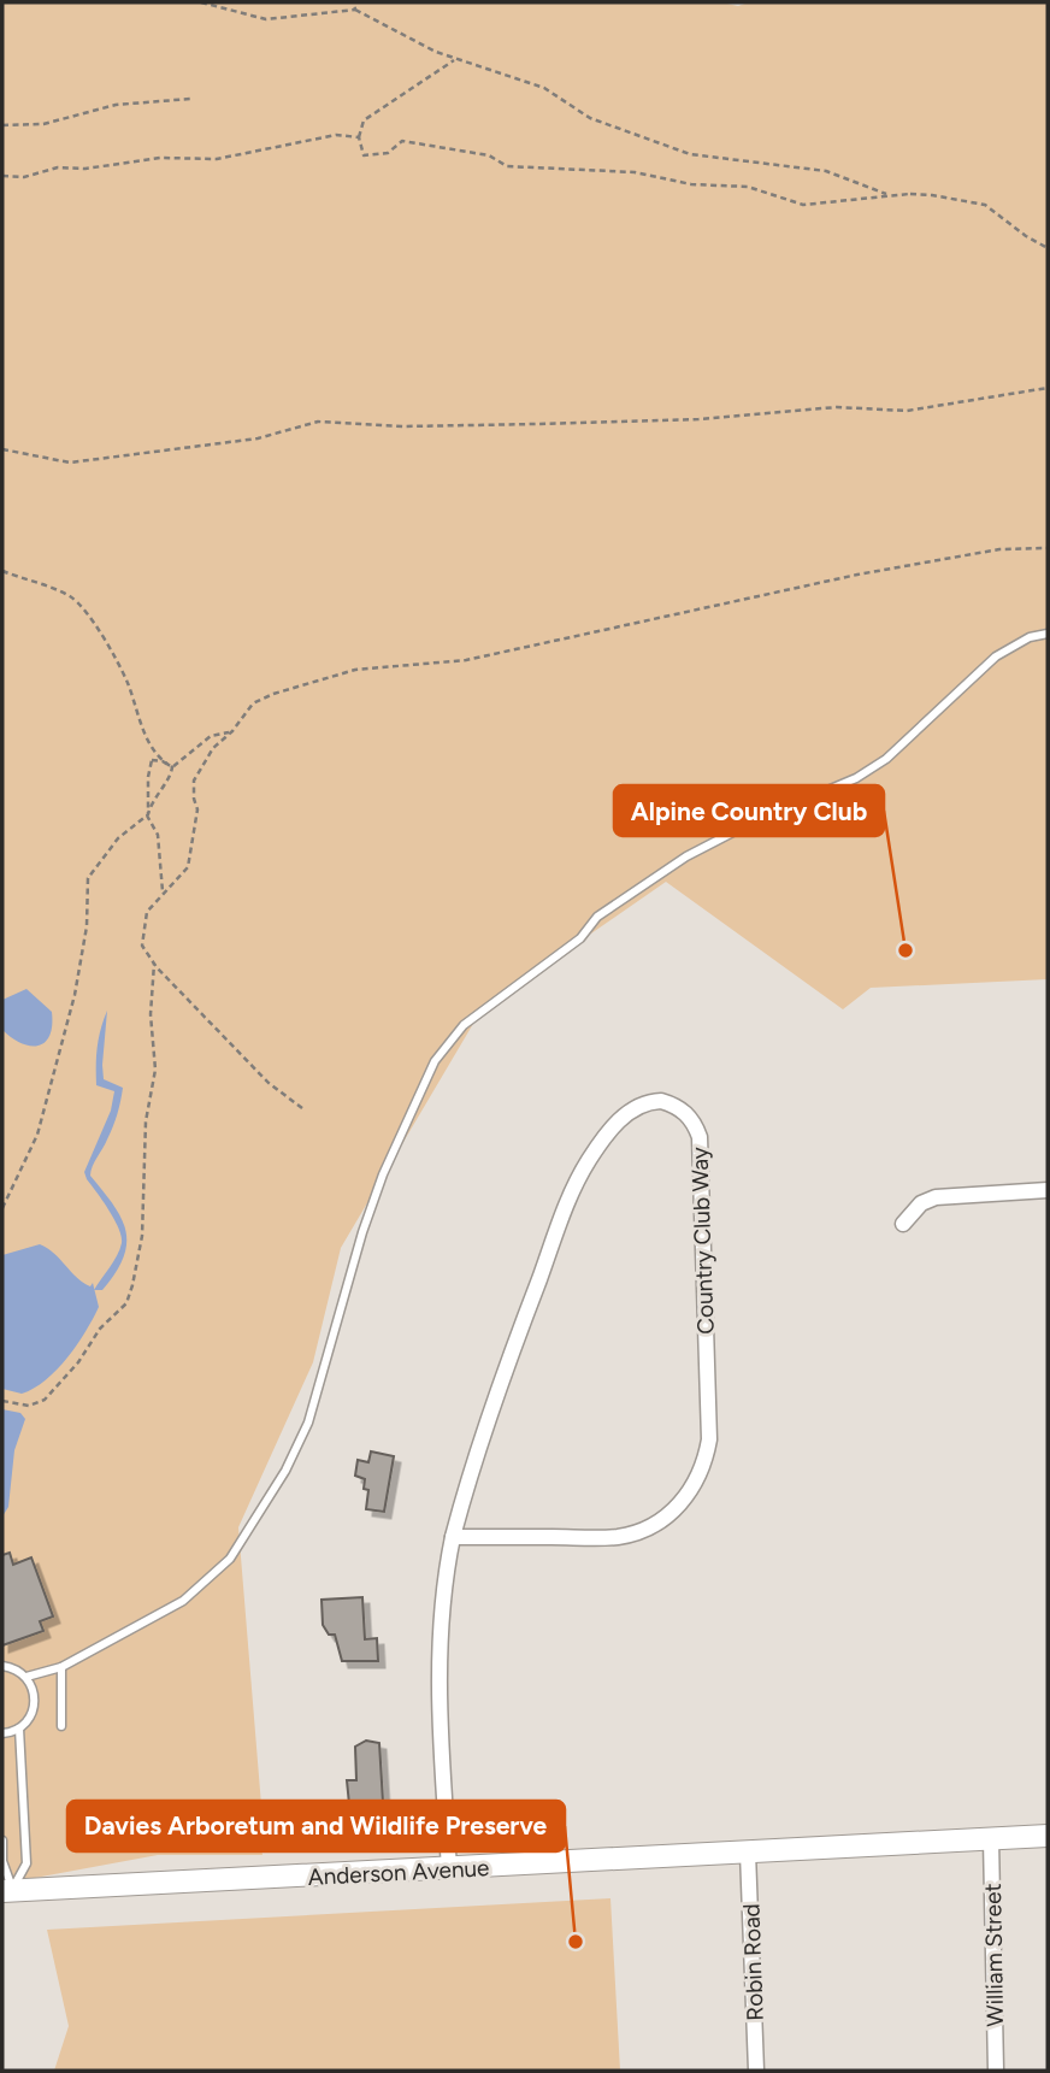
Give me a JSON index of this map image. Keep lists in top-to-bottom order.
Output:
{
  "streets": {
    "main road": ["Anderson Avenue"],
    "street": ["Country Club Way", "William Street", "Robin Road"]
  },
  "crossings": [
    ["Country Club Way", "Anderson Avenue"],
    ["Anderson Avenue", "William Street"],
    ["Anderson Avenue", "Robin Road"]
  ],
  "places": ["Alpine Country Club", "Davies Arboretum and Wildlife Preserve"]
}
